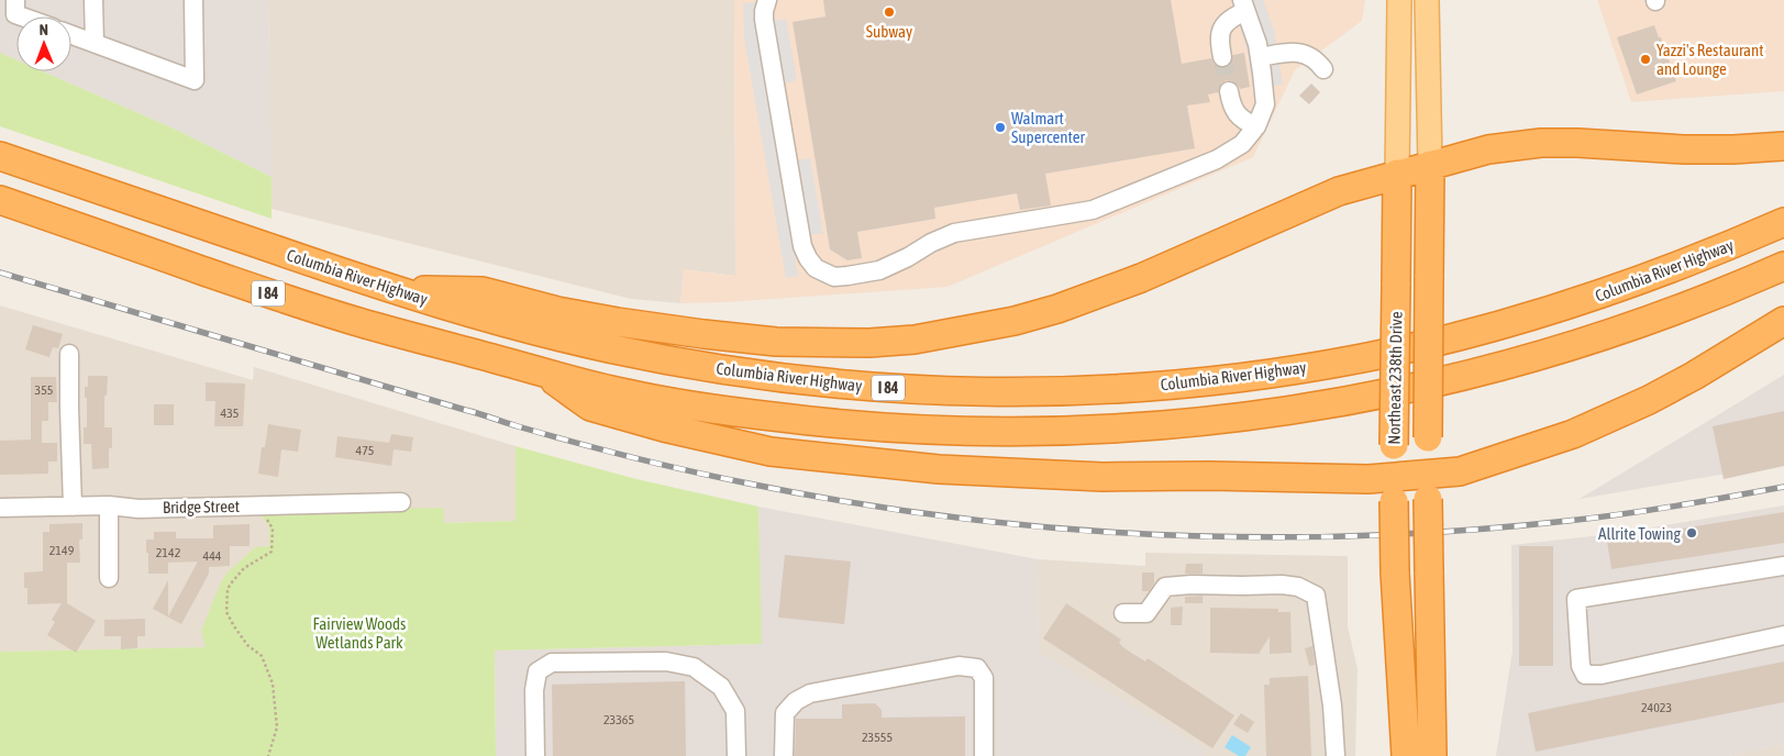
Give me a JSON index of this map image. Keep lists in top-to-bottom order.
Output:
{
  "streets": {
    "highway": ["Columbia River Highway", "I 84", "Northeast 238th Drive"],
    "street": ["Bridge Street"]
  },
  "parks": ["Fairview Woods Wetlands Park"],
  "places": [
    "Subway",
    "Yazzi's Restaurant and Lounge",
    "Walmart Supercenter",
    "Allrite Towing"
  ],
  "house_numbers": [
    "355",
    "435",
    "475",
    "2149",
    "2142",
    "444",
    "24023",
    "23365",
    "23555"
  ],
  "north": "top"
}
